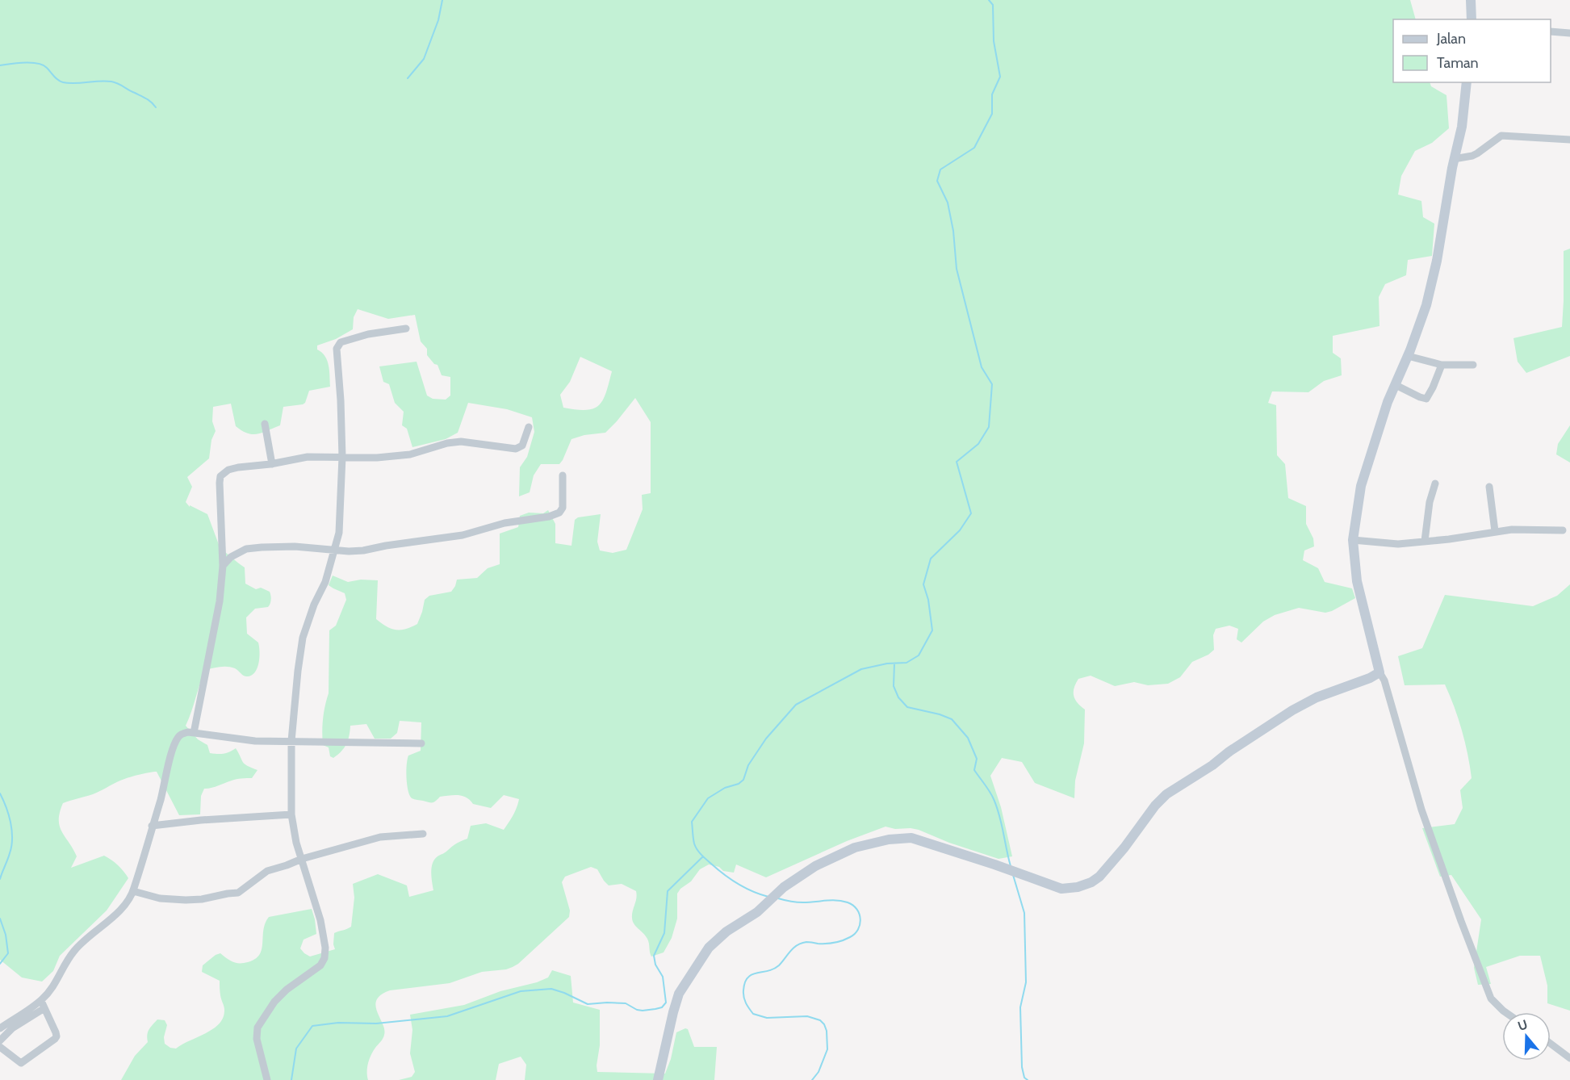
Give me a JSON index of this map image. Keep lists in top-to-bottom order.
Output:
{
  "legend": ["Jalan", "Taman"],
  "north": "top"
}
